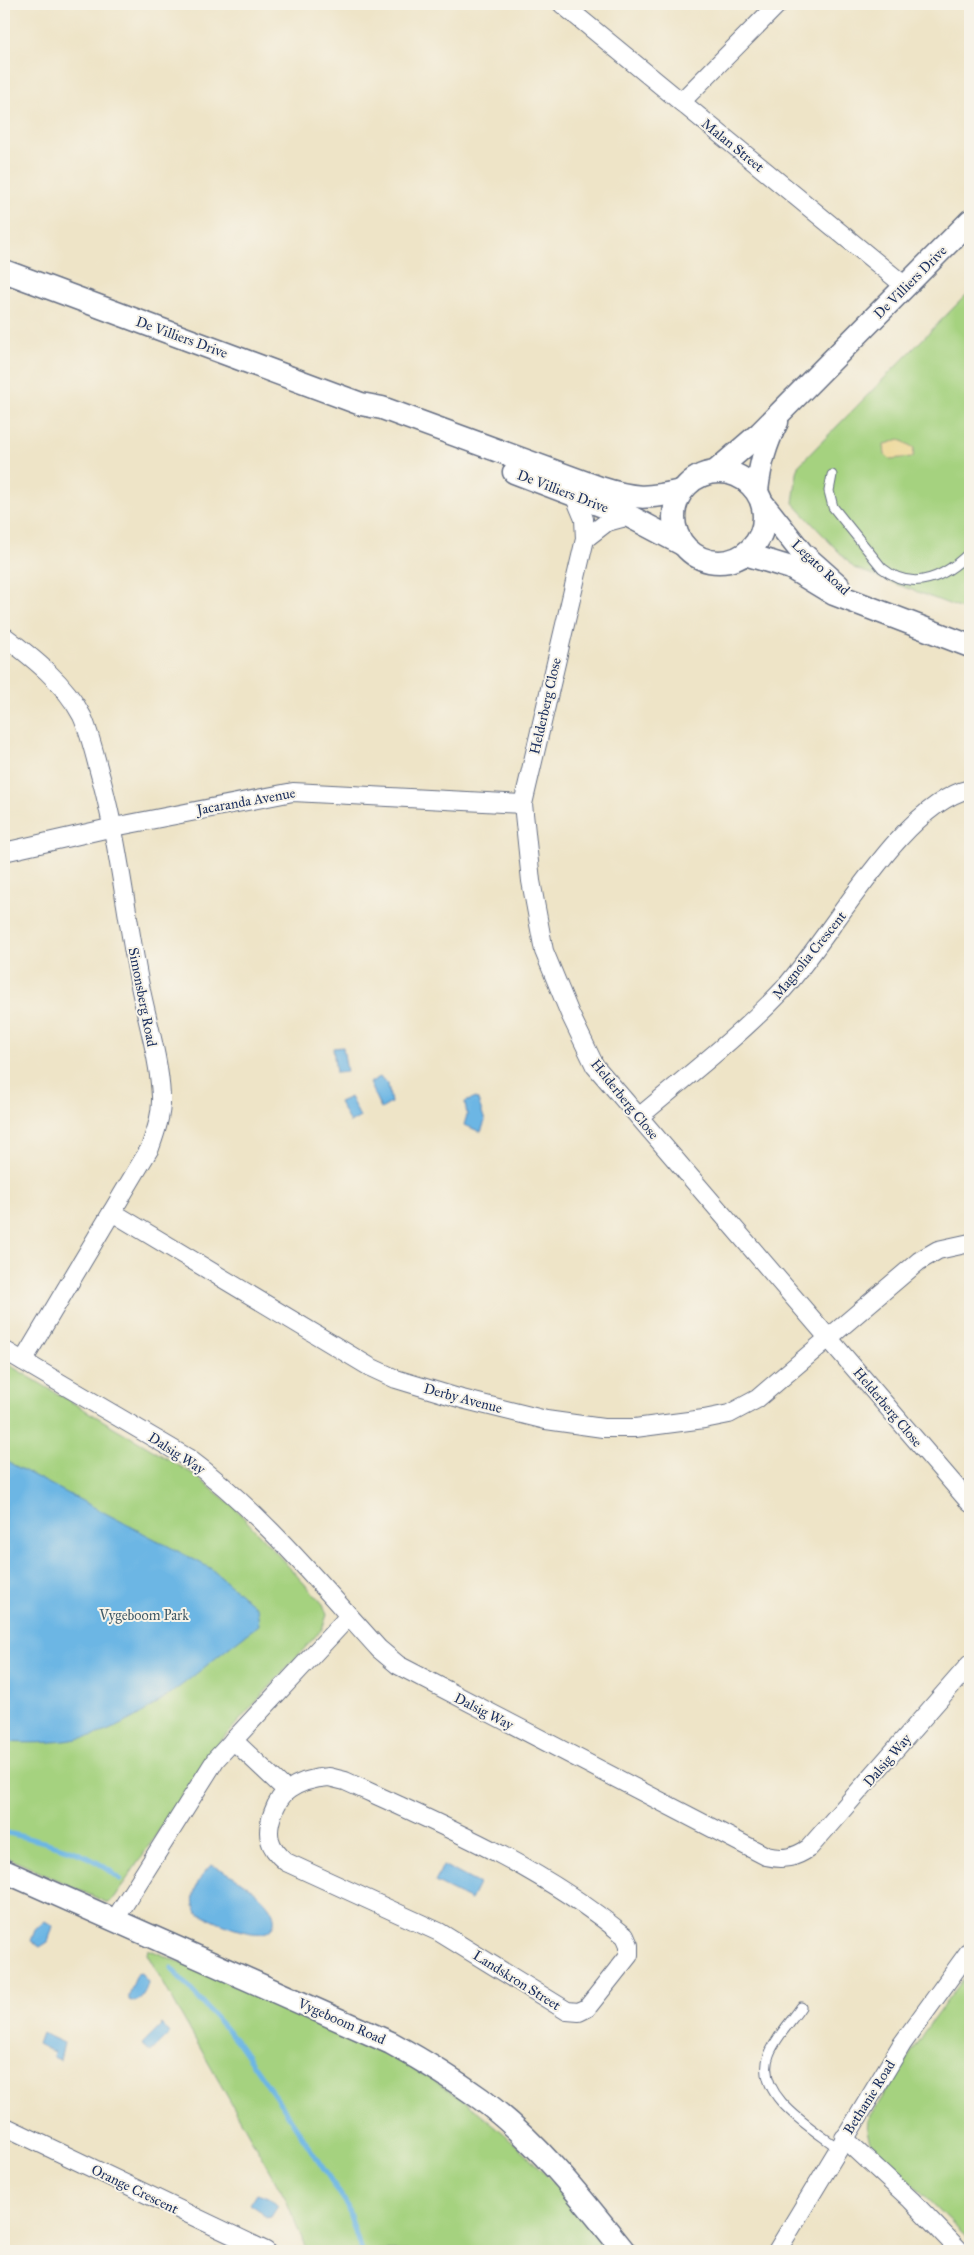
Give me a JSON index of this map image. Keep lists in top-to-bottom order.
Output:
{
  "streets": {
    "street": [
      "Malan Street",
      "De Villiers Drive",
      "Legato Road",
      "Helderberg Close",
      "Jacaranda Avenue",
      "Magnolia Crescent",
      "Simonsberg Road",
      "Derby Avenue",
      "Dalsig Way",
      "Landskron Street",
      "Vygeboom Road",
      "Bethanie Road",
      "Orange Crescent"
    ]
  },
  "crossings": [
    ["Malan Street", "De Villiers Drive"],
    ["De Villiers Drive", "Legato Road"],
    ["De Villiers Drive", "Helderberg Close"],
    ["Helderberg Close", "Jacaranda Avenue"],
    ["Helderberg Close", "Magnolia Crescent"],
    ["Helderberg Close", "Derby Avenue"],
    ["Jacaranda Avenue", "Simonsberg Road"],
    ["Simonsberg Road", "Derby Avenue"],
    ["Simonsberg Road", "Dalsig Way"]
  ],
  "parks": ["Vygeboom Park"]
}
